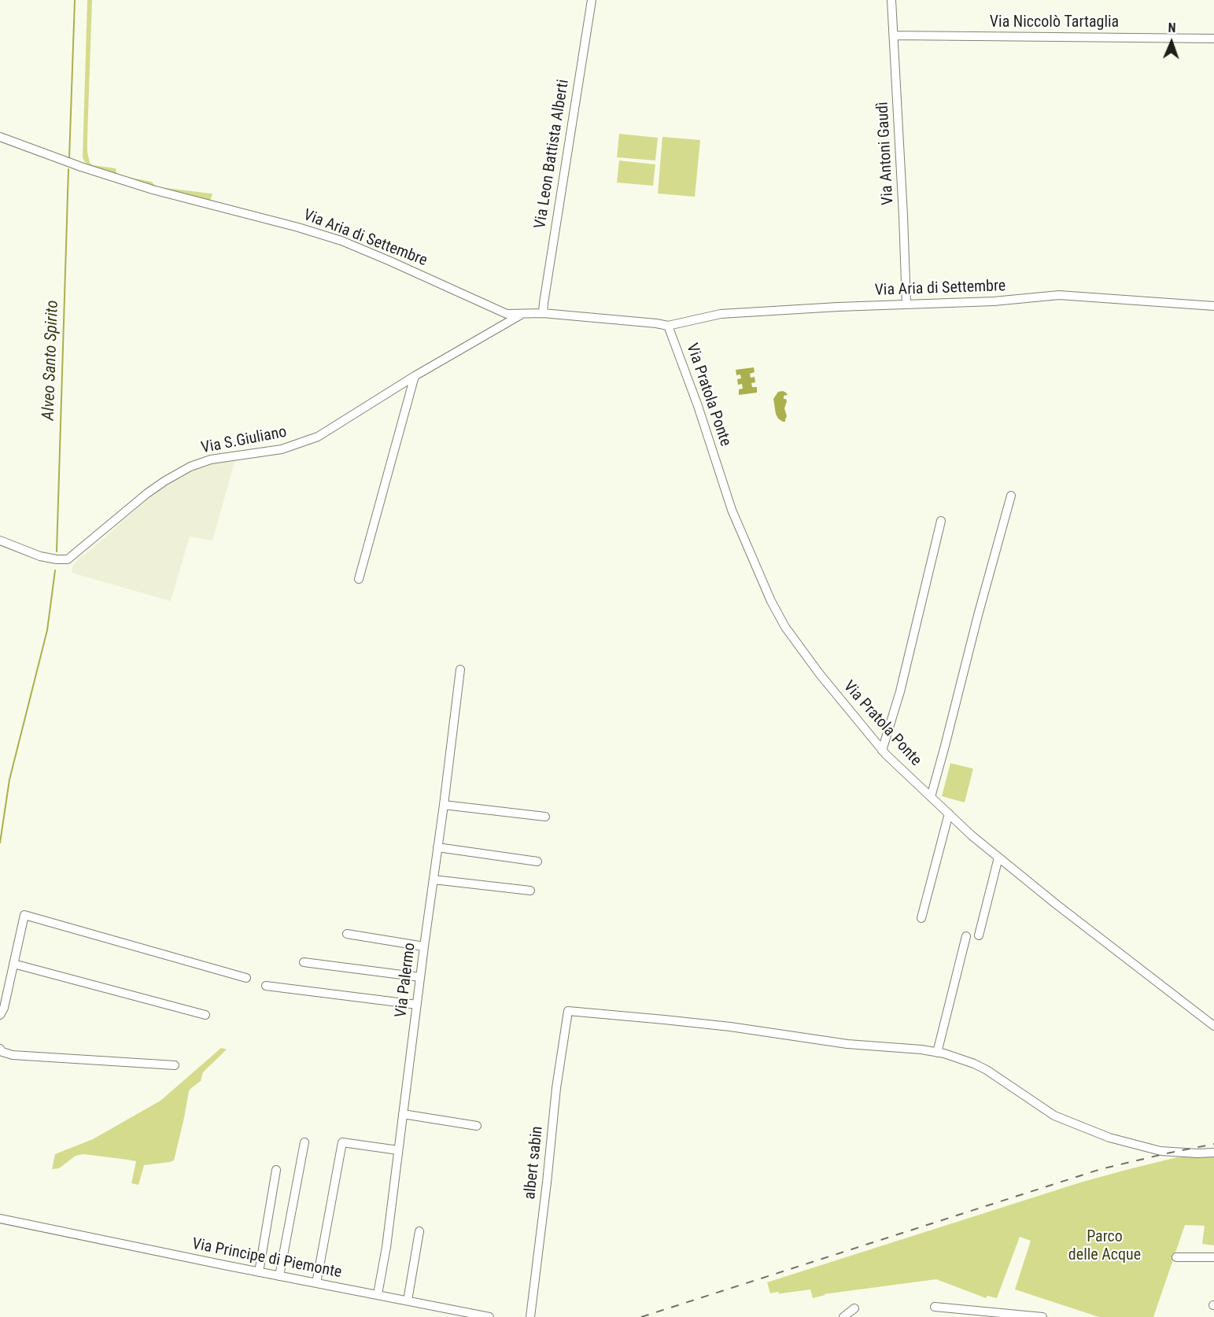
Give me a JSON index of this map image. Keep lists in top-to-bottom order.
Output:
{
  "streets": {
    "street": [
      "Via Niccolò Tartaglia",
      "Via Antoni Gaudì",
      "Via Leon Battista Alberti",
      "Via Aria di Settembre",
      "Via Pratola Ponte",
      "Via S.Giuliano",
      "Via Palermo",
      "albert sabin",
      "Via Principe di Piemonte"
    ]
  },
  "crossings": [
    ["Via Niccolò Tartaglia", "Via Antoni Gaudì"],
    ["Via Antoni Gaudì", "Via Aria di Settembre"],
    ["Via Leon Battista Alberti", "Via Aria di Settembre"],
    ["Via Aria di Settembre", "Via Pratola Ponte"],
    ["Via Aria di Settembre", "Via S.Giuliano"],
    ["Via Palermo", "Via Principe di Piemonte"]
  ],
  "water": ["Alveo Santo Spirito"],
  "parks": ["Parco delle Acque"],
  "north": "top"
}
